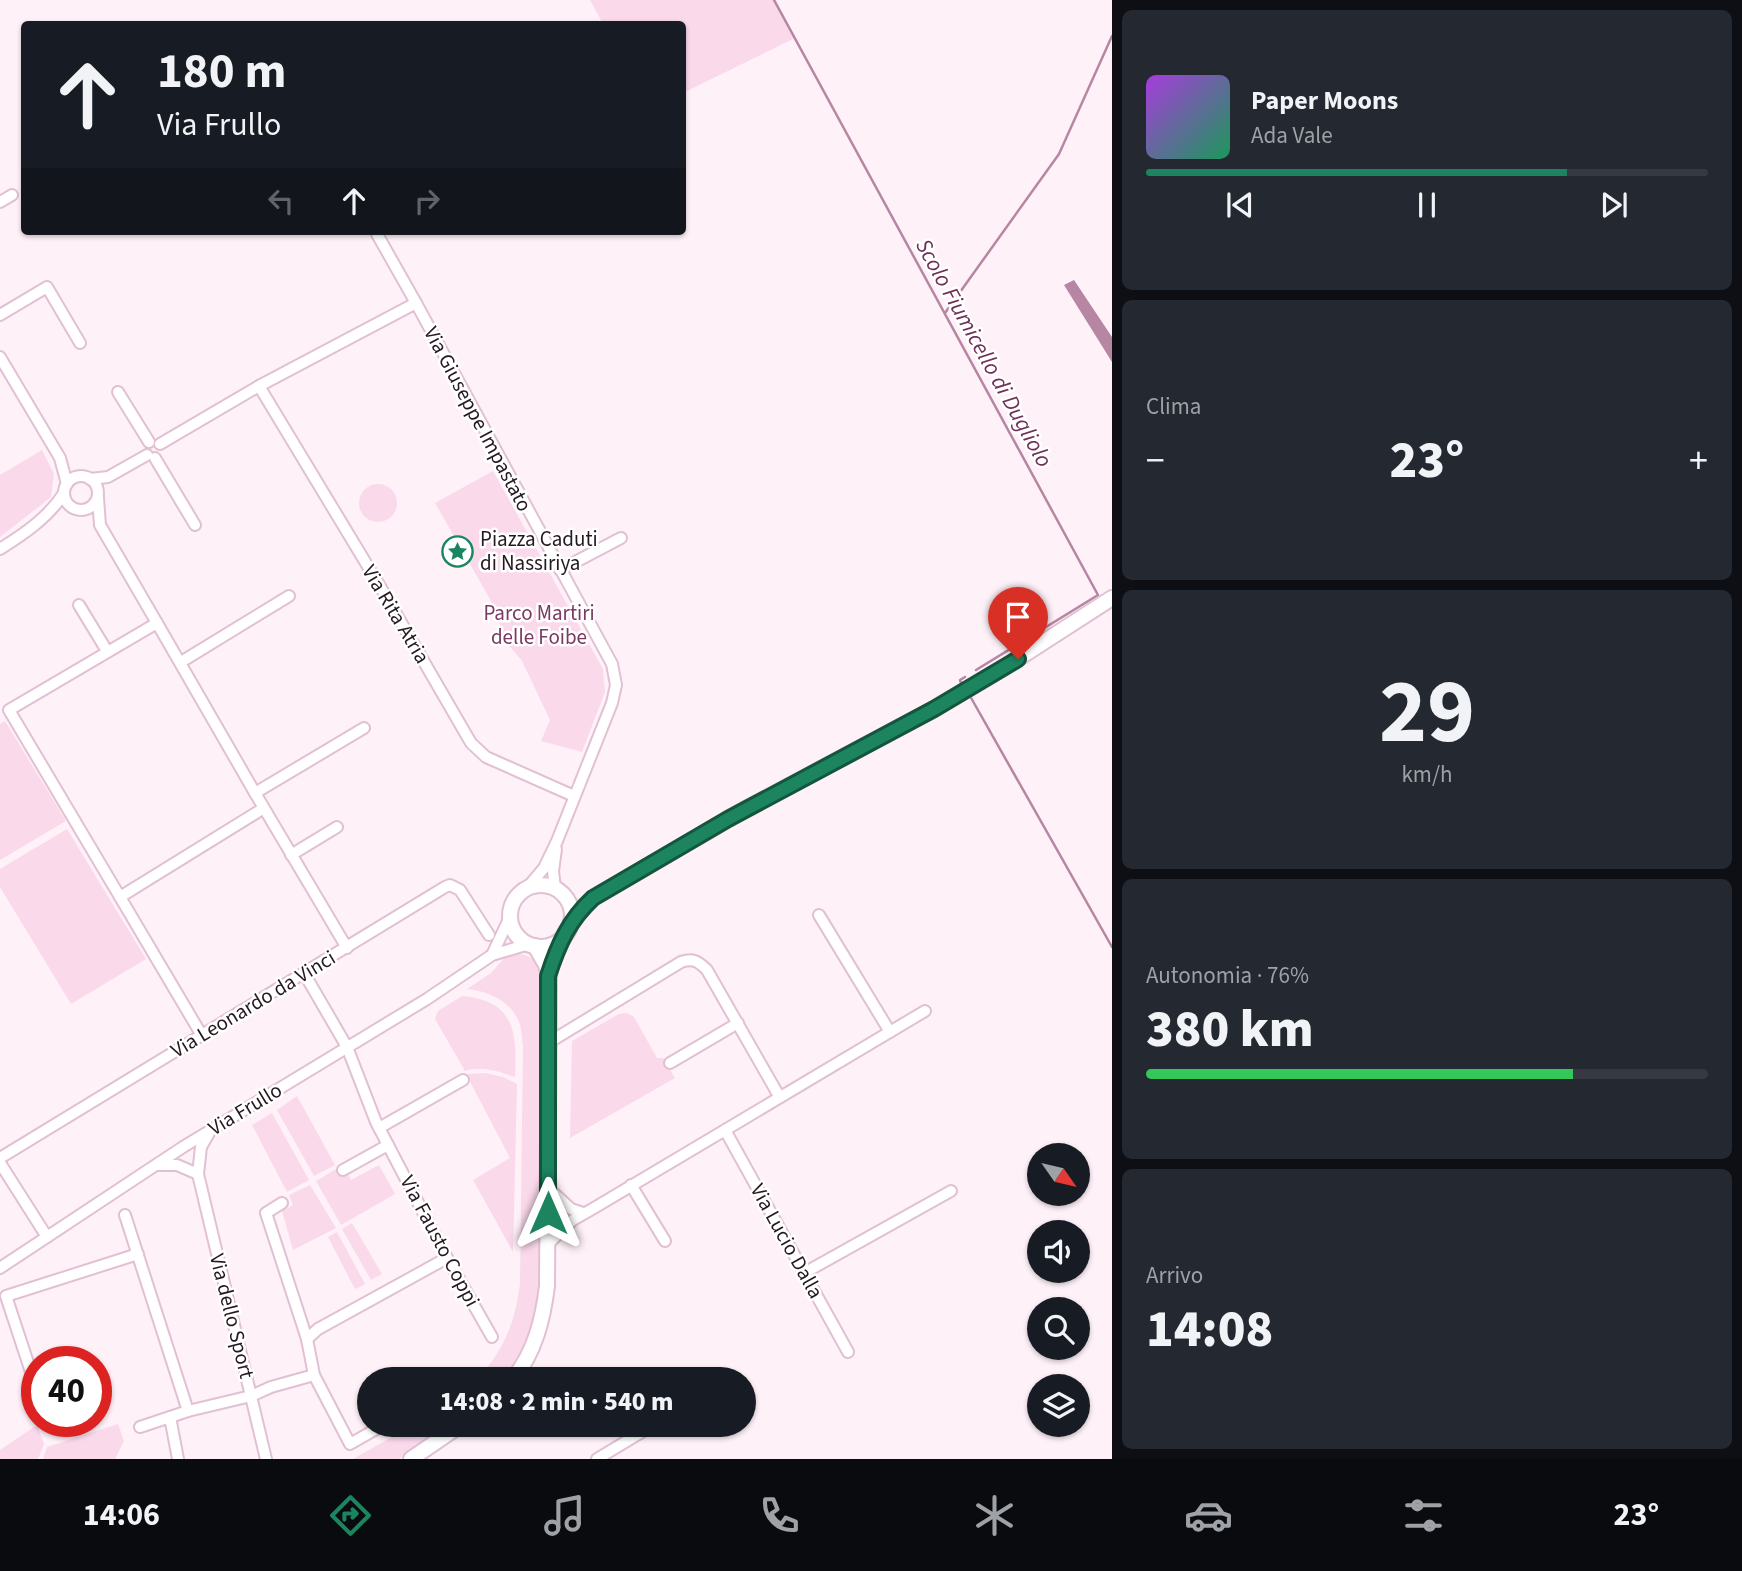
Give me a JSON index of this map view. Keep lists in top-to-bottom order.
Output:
{
  "streets": {
    "street": [
      "Via Giuseppe Impastato",
      "Via Rita Atria",
      "Via Leonardo da Vinci",
      "Via Frullo",
      "Via Fausto Coppi",
      "Via Lucio Dalla",
      "Via dello Sport"
    ]
  },
  "crossings": [
    ["Via Giuseppe Impastato", "Via Rita Atria"],
    ["Via Leonardo da Vinci", "Via Frullo"],
    ["Via Leonardo da Vinci", "Via Fausto Coppi"],
    ["Via Frullo", "Via Fausto Coppi"],
    ["Via Frullo", "Via dello Sport"]
  ],
  "water": ["Scolo Fiumicello di Dugliolo"],
  "parks": ["Parco Martiri delle Foibe"],
  "places": {
    "place": ["Piazza Caduti di Nassiriya"]
  },
  "north": "bottom right",
  "page": {
    "turn": ["180 m", "Via Frullo"],
    "song": ["Paper Moons", "Ada Vale"],
    "tile": [
      "Clima",
      ["29", "km/h"],
      ["Autonomia · 76%", "380 km"],
      ["Arrivo", "14:08"]
    ],
    "heat": ["−", "23°", "+"],
    "limit": "40",
    "trip": "14:08 · 2 min · 540 m",
    "tabs": ["14:06", "23°"]
  }
}
